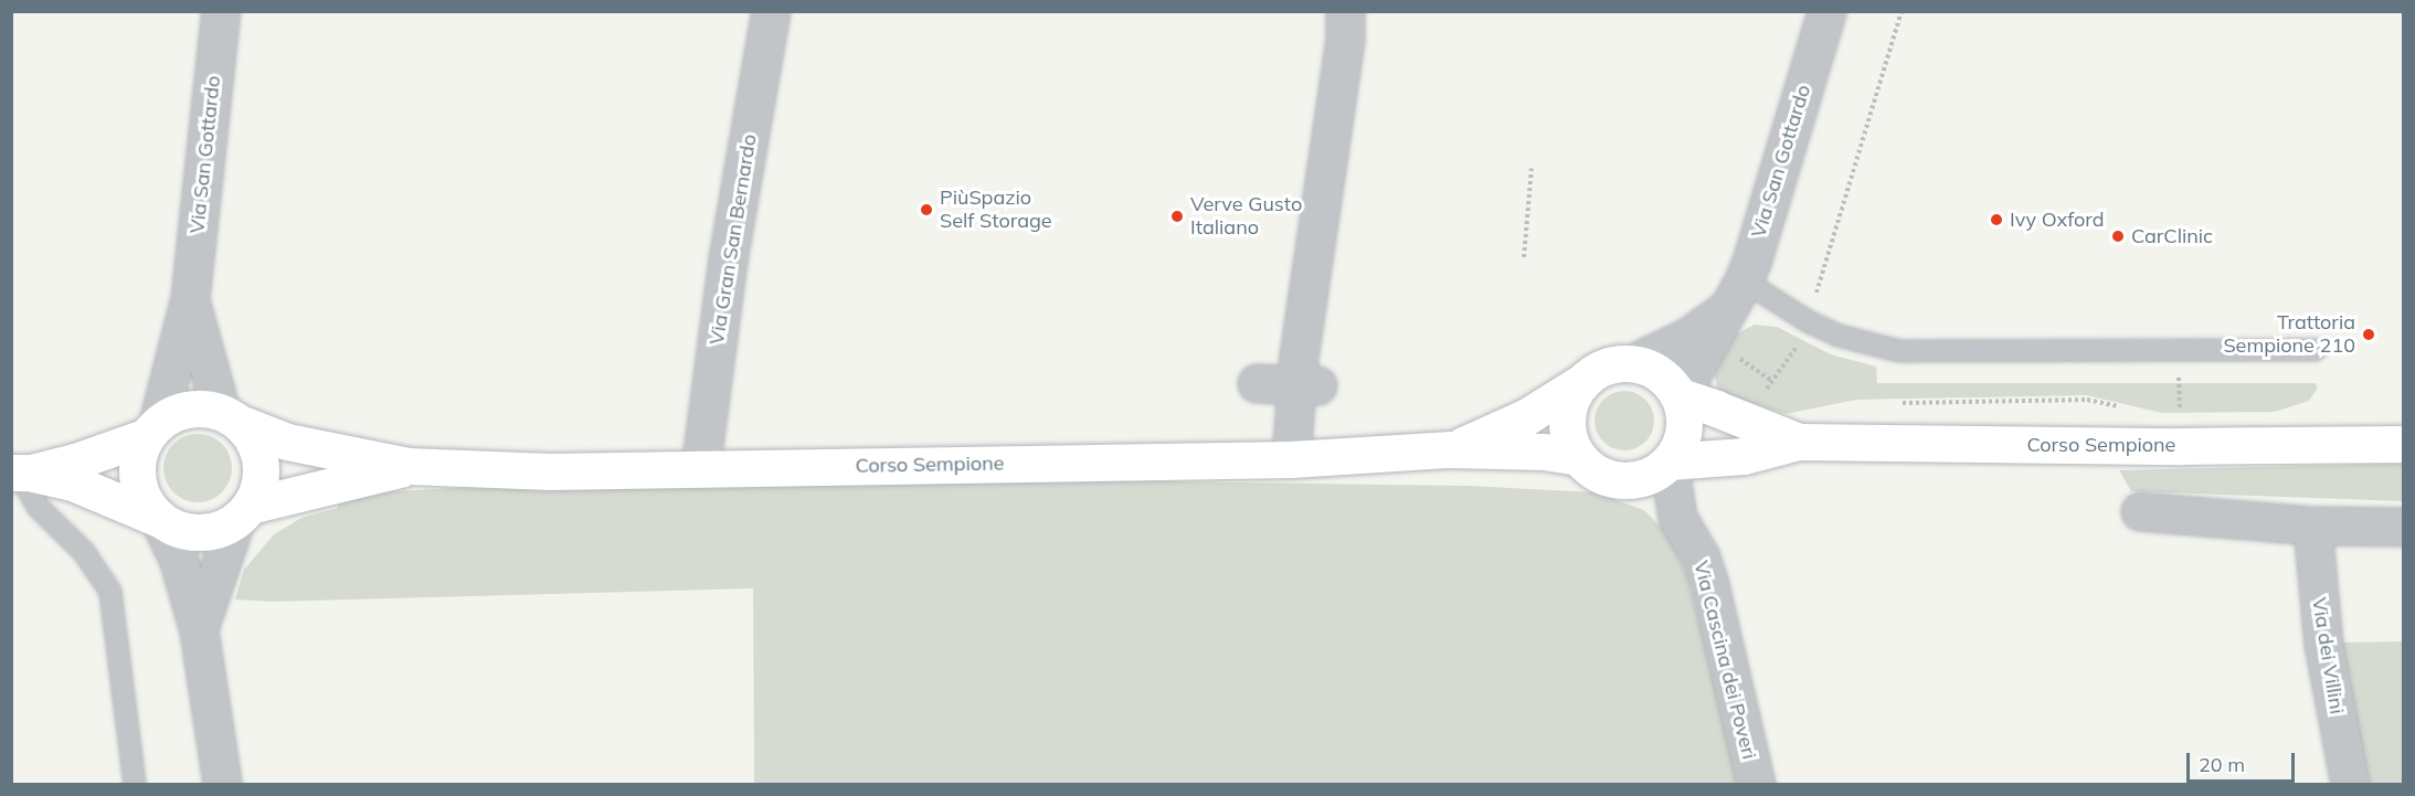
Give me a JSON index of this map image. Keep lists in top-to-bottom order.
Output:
{
  "streets": {
    "main road": ["Corso Sempione"],
    "street": [
      "Via San Gottardo",
      "Via Gran San Bernardo",
      "Via dei Villini",
      "Via Cascina dei Poveri"
    ]
  },
  "crossings": [
    ["Via San Gottardo", "Corso Sempione"],
    ["Via San Gottardo", "Via Cascina dei Poveri"],
    ["Via Gran San Bernardo", "Corso Sempione"],
    ["Corso Sempione", "Via Cascina dei Poveri"]
  ],
  "places": [
    "PiùSpazio Self Storage",
    "Verve Gusto Italiano",
    "Ivy Oxford",
    "CarClinic",
    "Trattoria Sempione 210"
  ],
  "scale_bar": "20 m"
}
